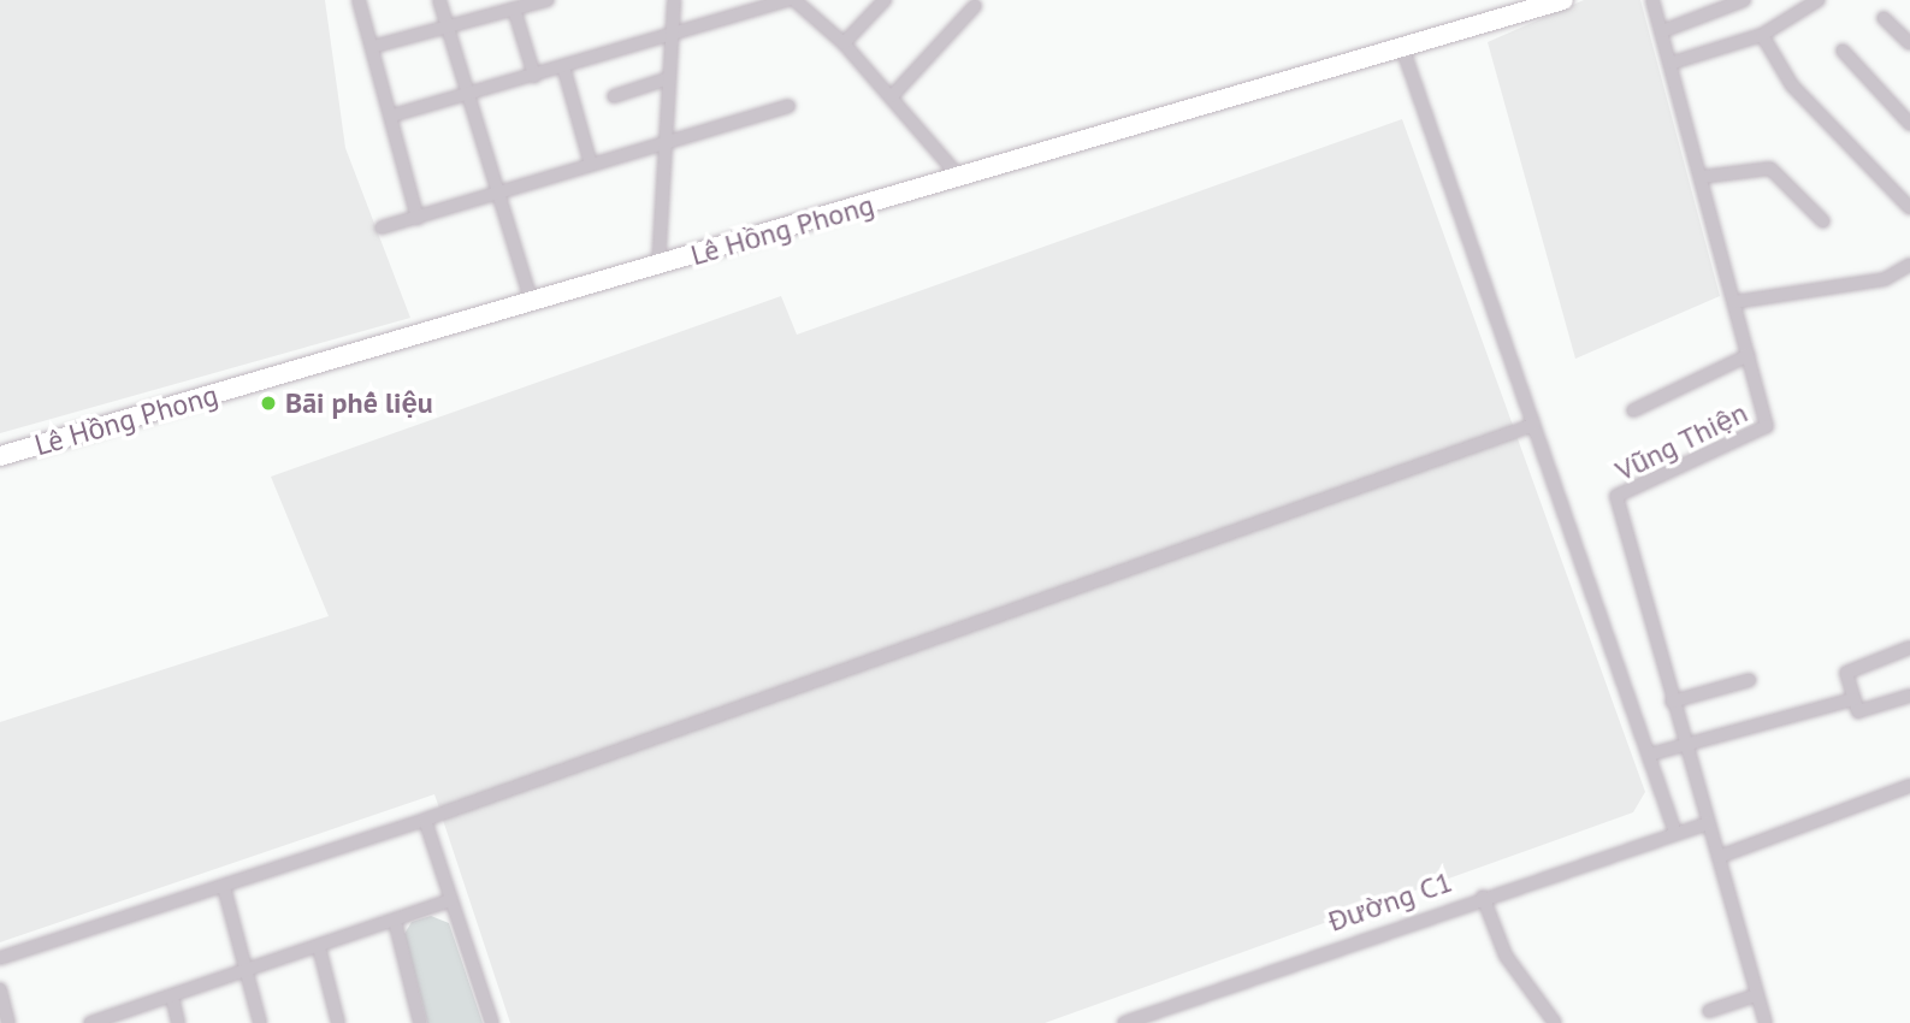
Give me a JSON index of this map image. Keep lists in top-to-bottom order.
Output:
{
  "streets": {
    "main road": ["Lê Hồng Phong"],
    "street": ["Vũng Thiện", "Đường C1"]
  },
  "crossings": [
    ["Vũng Thiện", "Đường C1"]
  ],
  "places": ["Bãi phế liệu"]
}
